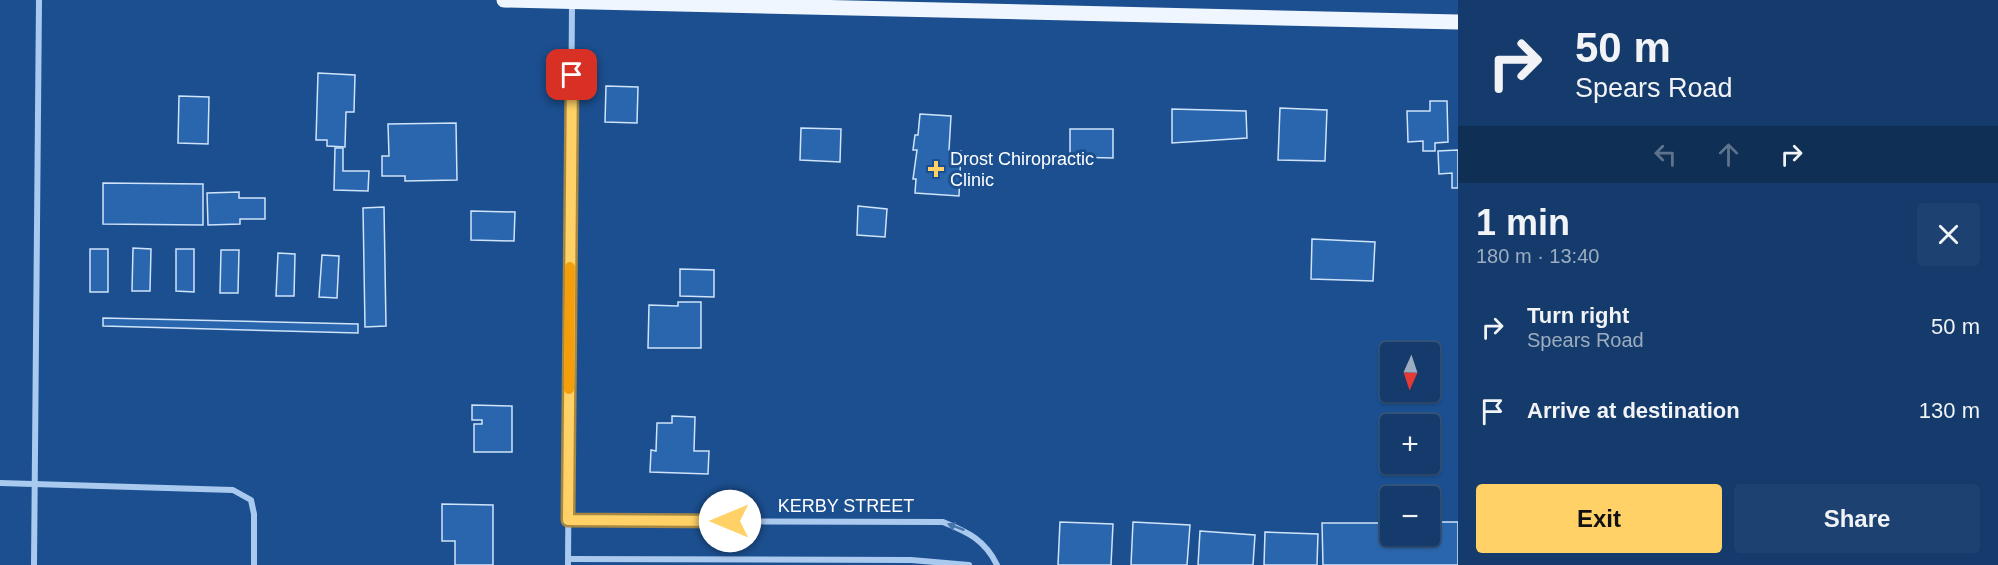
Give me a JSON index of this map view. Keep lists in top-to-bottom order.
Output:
{
  "streets": {
    "street": ["KERBY STREET"]
  },
  "places": {
    "health": ["Drost Chiropractic Clinic"]
  },
  "north": "bottom",
  "page": {
    "turn": ["50 m", "Spears Road"],
    "heading": ["1 min", "180 m · 13:40"],
    "list": [
      {
        "name": "Turn right",
        "note": "Spears Road",
        "value": "50 m"
      },
      {
        "name": "Arrive at destination",
        "value": "130 m"
      }
    ],
    "map_buttons": ["+", "−"],
    "buttons": ["Exit", "Share"]
  }
}
